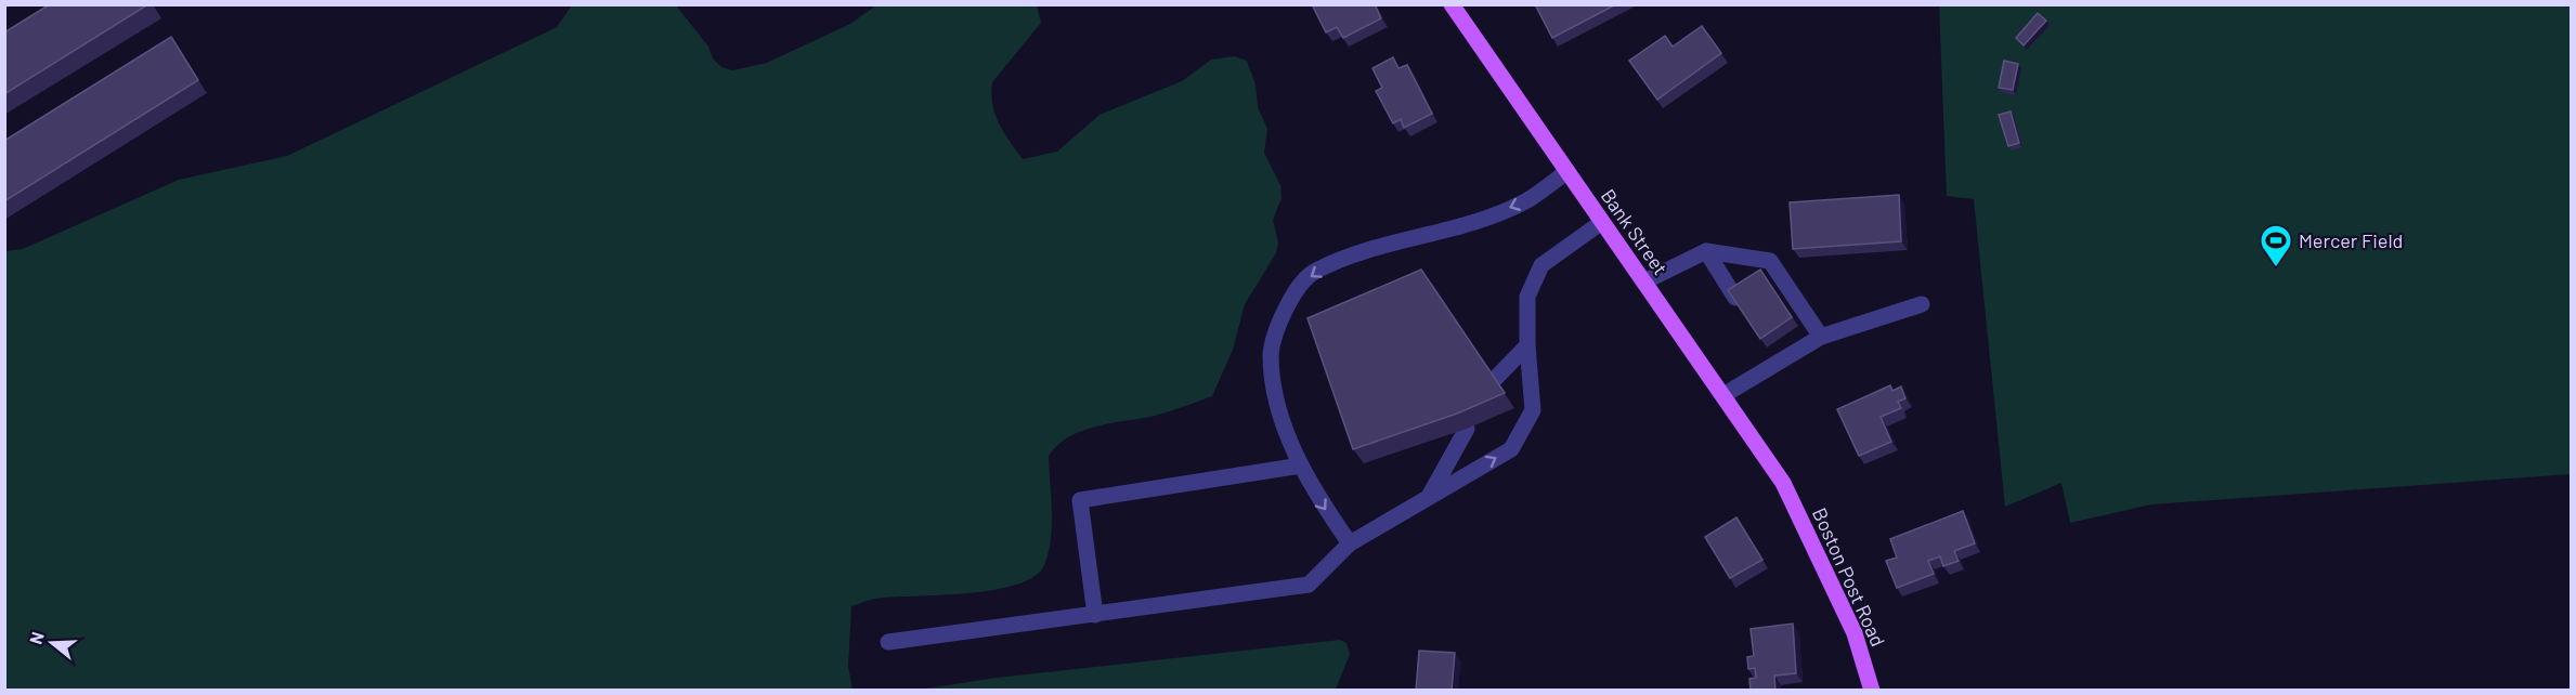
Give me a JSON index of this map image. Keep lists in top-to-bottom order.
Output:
{
  "streets": {
    "main road": ["Bank Street", "Boston Post Road"]
  },
  "crossings": [
    ["Bank Street", "Boston Post Road"]
  ],
  "places": {
    "sports": ["Mercer Field"]
  },
  "north": "left"
}
